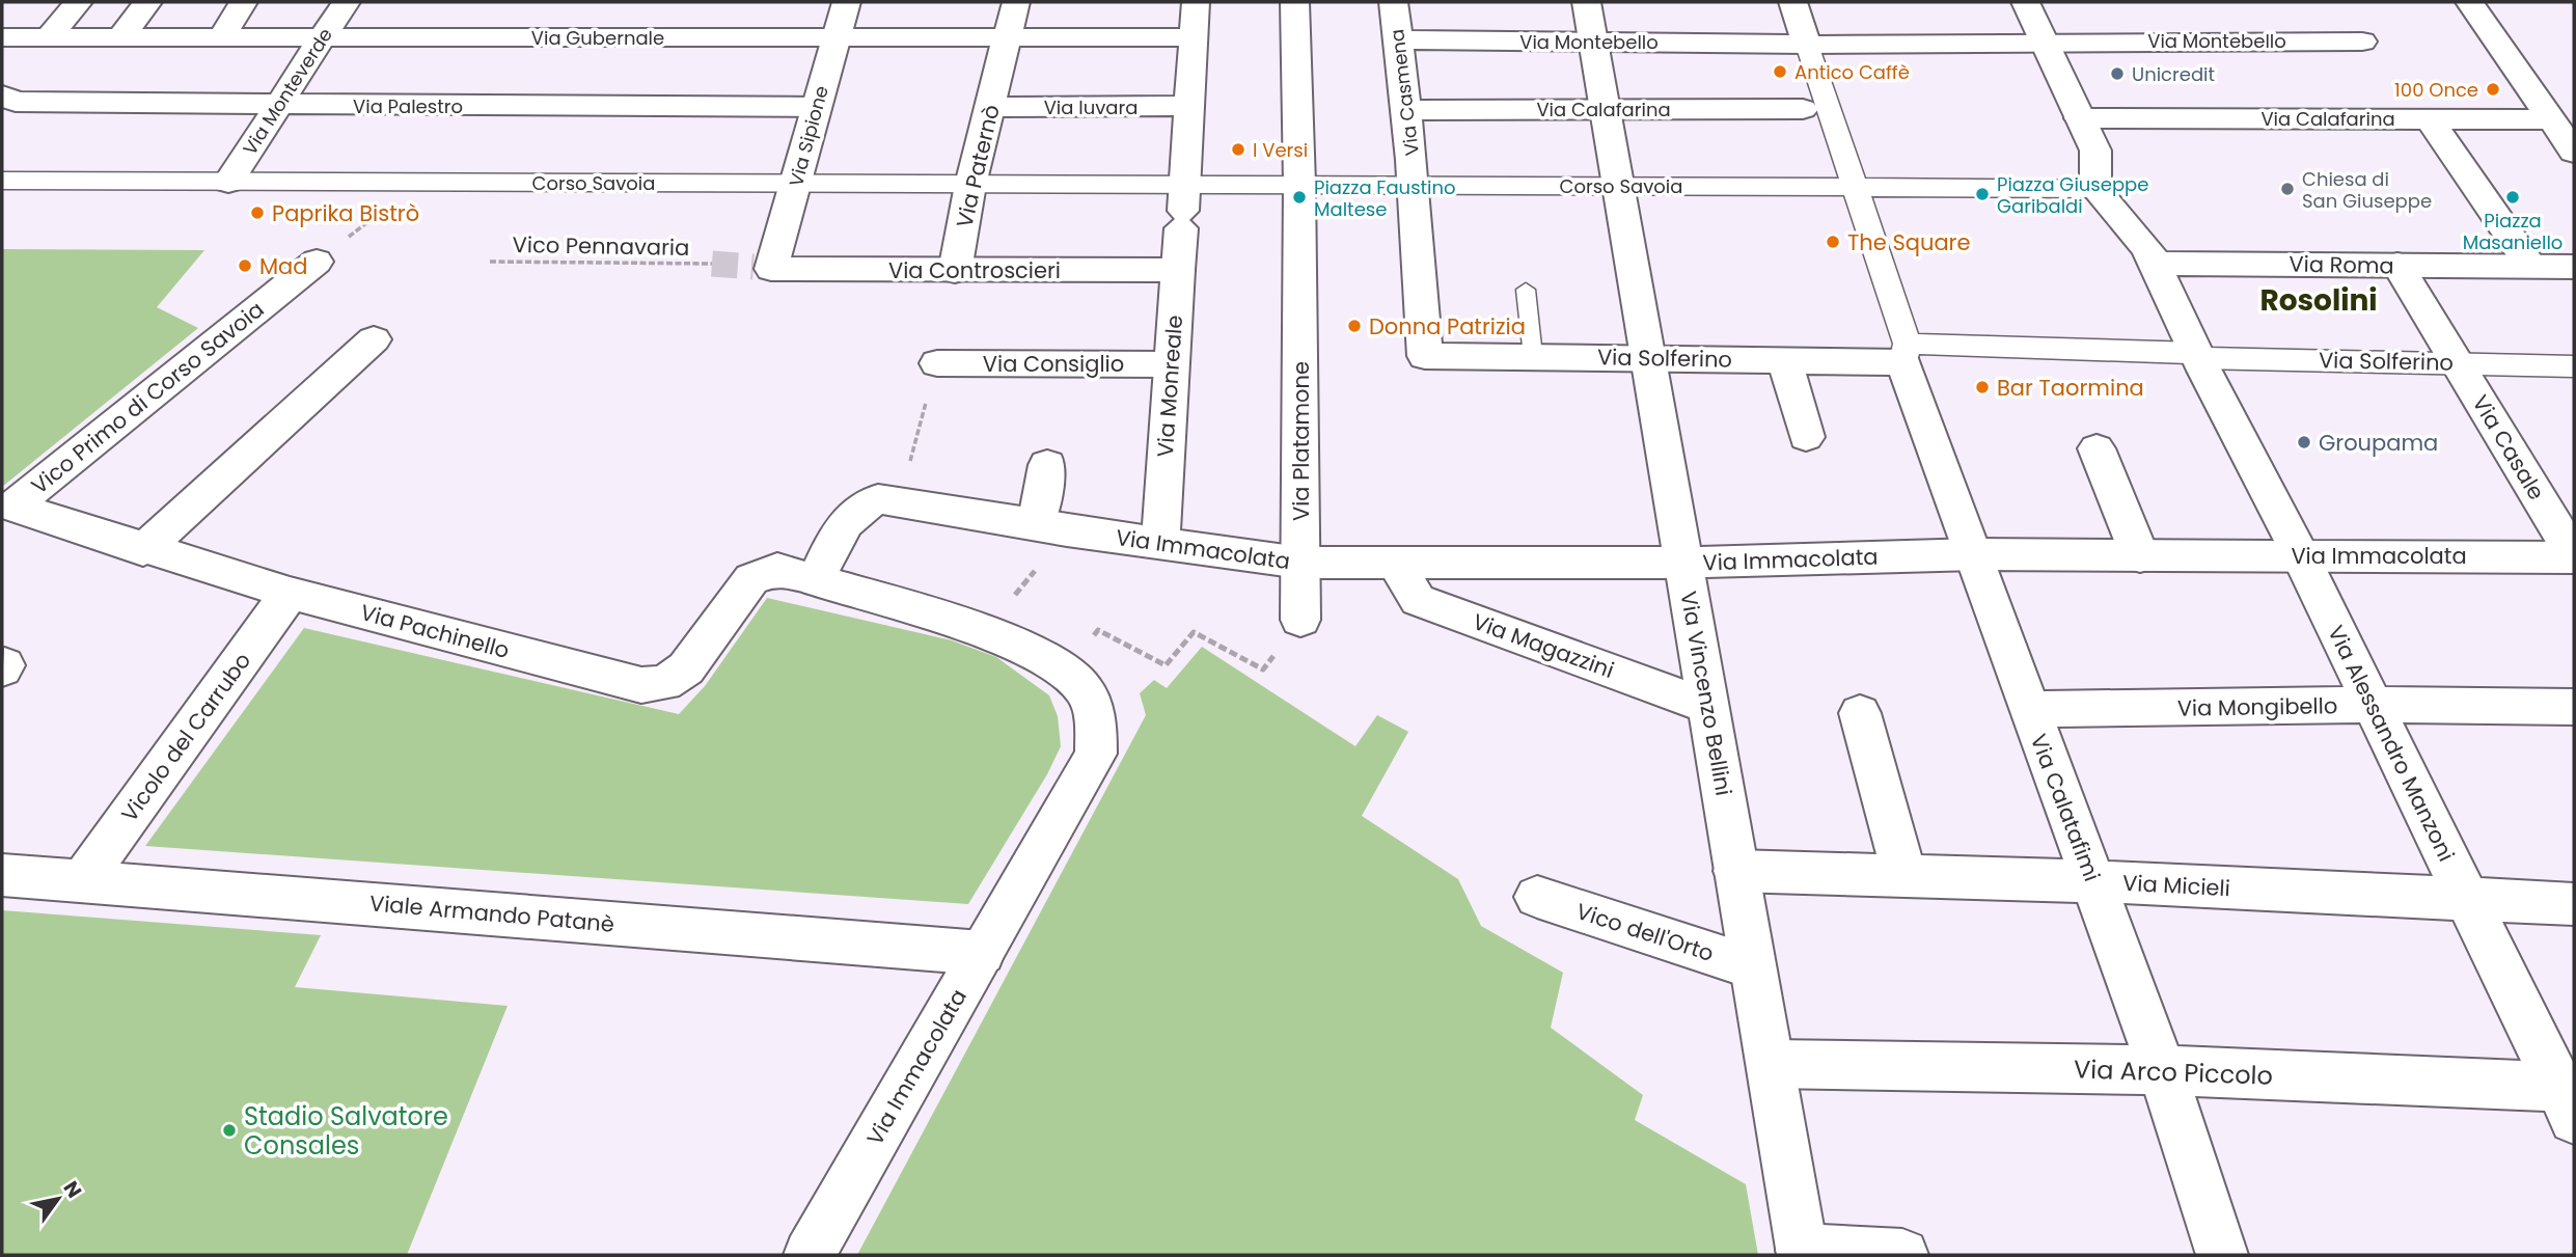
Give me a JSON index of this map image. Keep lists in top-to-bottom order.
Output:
{
  "streets": {
    "street": [
      "Via Gubernale",
      "Via Montebello",
      "Via Monteverde",
      "Via Casmena",
      "Via Palestro",
      "Via Iuvara",
      "Via Calafarina",
      "Via Sipione",
      "Via Paternò",
      "Corso Savoia",
      "Via Roma",
      "Via Controscieri",
      "Via Solferino",
      "Via Consiglio",
      "Via Monreale",
      "Vico Primo di Corso Savoia",
      "Via Platamone",
      "Via Casale",
      "Via Immacolata",
      "Via Pachinello",
      "Via Magazzini",
      "Via Vincenzo Bellini",
      "Via Mongibello",
      "Vicolo del Carrubo",
      "Via Alessandro Manzoni",
      "Via Calatafimi",
      "Via Micieli",
      "Viale Armando Patanè",
      "Vico dell'Orto",
      "Via Arco Piccolo"
    ],
    "path": ["Vico Pennavaria"]
  },
  "crossings": [
    ["Via Gubernale", "Via Monteverde"],
    ["Via Gubernale", "Via Sipione"],
    ["Via Gubernale", "Via Paternò"],
    ["Via Gubernale", "Via Monreale"],
    ["Via Montebello", "Via Casmena"],
    ["Via Montebello", "Via Vincenzo Bellini"],
    ["Via Monteverde", "Via Palestro"],
    ["Via Monteverde", "Corso Savoia"],
    ["Via Casmena", "Via Calafarina"],
    ["Via Casmena", "Corso Savoia"],
    ["Via Casmena", "Via Solferino"],
    ["Via Palestro", "Via Sipione"],
    ["Via Iuvara", "Via Paternò"],
    ["Via Iuvara", "Via Monreale"],
    ["Via Calafarina", "Via Vincenzo Bellini"],
    ["Via Sipione", "Corso Savoia"],
    ["Via Sipione", "Via Controscieri"],
    ["Via Paternò", "Corso Savoia"],
    ["Via Paternò", "Via Controscieri"],
    ["Corso Savoia", "Via Monreale"],
    ["Corso Savoia", "Via Platamone"],
    ["Corso Savoia", "Via Vincenzo Bellini"],
    ["Corso Savoia", "Via Alessandro Manzoni"],
    ["Via Roma", "Via Casale"],
    ["Via Roma", "Via Alessandro Manzoni"],
    ["Via Controscieri", "Via Monreale"],
    ["Via Solferino", "Via Casale"],
    ["Via Solferino", "Via Vincenzo Bellini"],
    ["Via Solferino", "Via Alessandro Manzoni"],
    ["Via Solferino", "Via Calatafimi"],
    ["Via Consiglio", "Via Monreale"],
    ["Via Monreale", "Via Immacolata"],
    ["Vico Primo di Corso Savoia", "Via Pachinello"],
    ["Via Platamone", "Via Immacolata"],
    ["Via Casale", "Via Immacolata"],
    ["Via Immacolata", "Via Pachinello"],
    ["Via Immacolata", "Via Magazzini"],
    ["Via Immacolata", "Via Vincenzo Bellini"],
    ["Via Immacolata", "Via Alessandro Manzoni"],
    ["Via Immacolata", "Via Calatafimi"],
    ["Via Immacolata", "Viale Armando Patanè"],
    ["Via Pachinello", "Vicolo del Carrubo"],
    ["Via Magazzini", "Via Vincenzo Bellini"],
    ["Via Vincenzo Bellini", "Via Micieli"],
    ["Via Vincenzo Bellini", "Vico dell'Orto"],
    ["Via Vincenzo Bellini", "Via Arco Piccolo"],
    ["Via Mongibello", "Via Alessandro Manzoni"],
    ["Via Mongibello", "Via Calatafimi"],
    ["Vicolo del Carrubo", "Viale Armando Patanè"],
    ["Via Alessandro Manzoni", "Via Micieli"],
    ["Via Alessandro Manzoni", "Via Arco Piccolo"],
    ["Via Calatafimi", "Via Micieli"],
    ["Via Calatafimi", "Via Arco Piccolo"]
  ],
  "districts": ["Rosolini"],
  "places": [
    "Antico Caffè",
    "Unicredit",
    "100 Once",
    "I Versi",
    "Chiesa di San Giuseppe",
    "Piazza Giuseppe Garibaldi",
    "Piazza Faustino Maltese",
    "Piazza Masaniello",
    "Paprika Bistrò",
    "The Square",
    "Mad",
    "Donna Patrizia",
    "Bar Taormina",
    "Groupama",
    "Stadio Salvatore Consales"
  ],
  "north": "top right"
}
